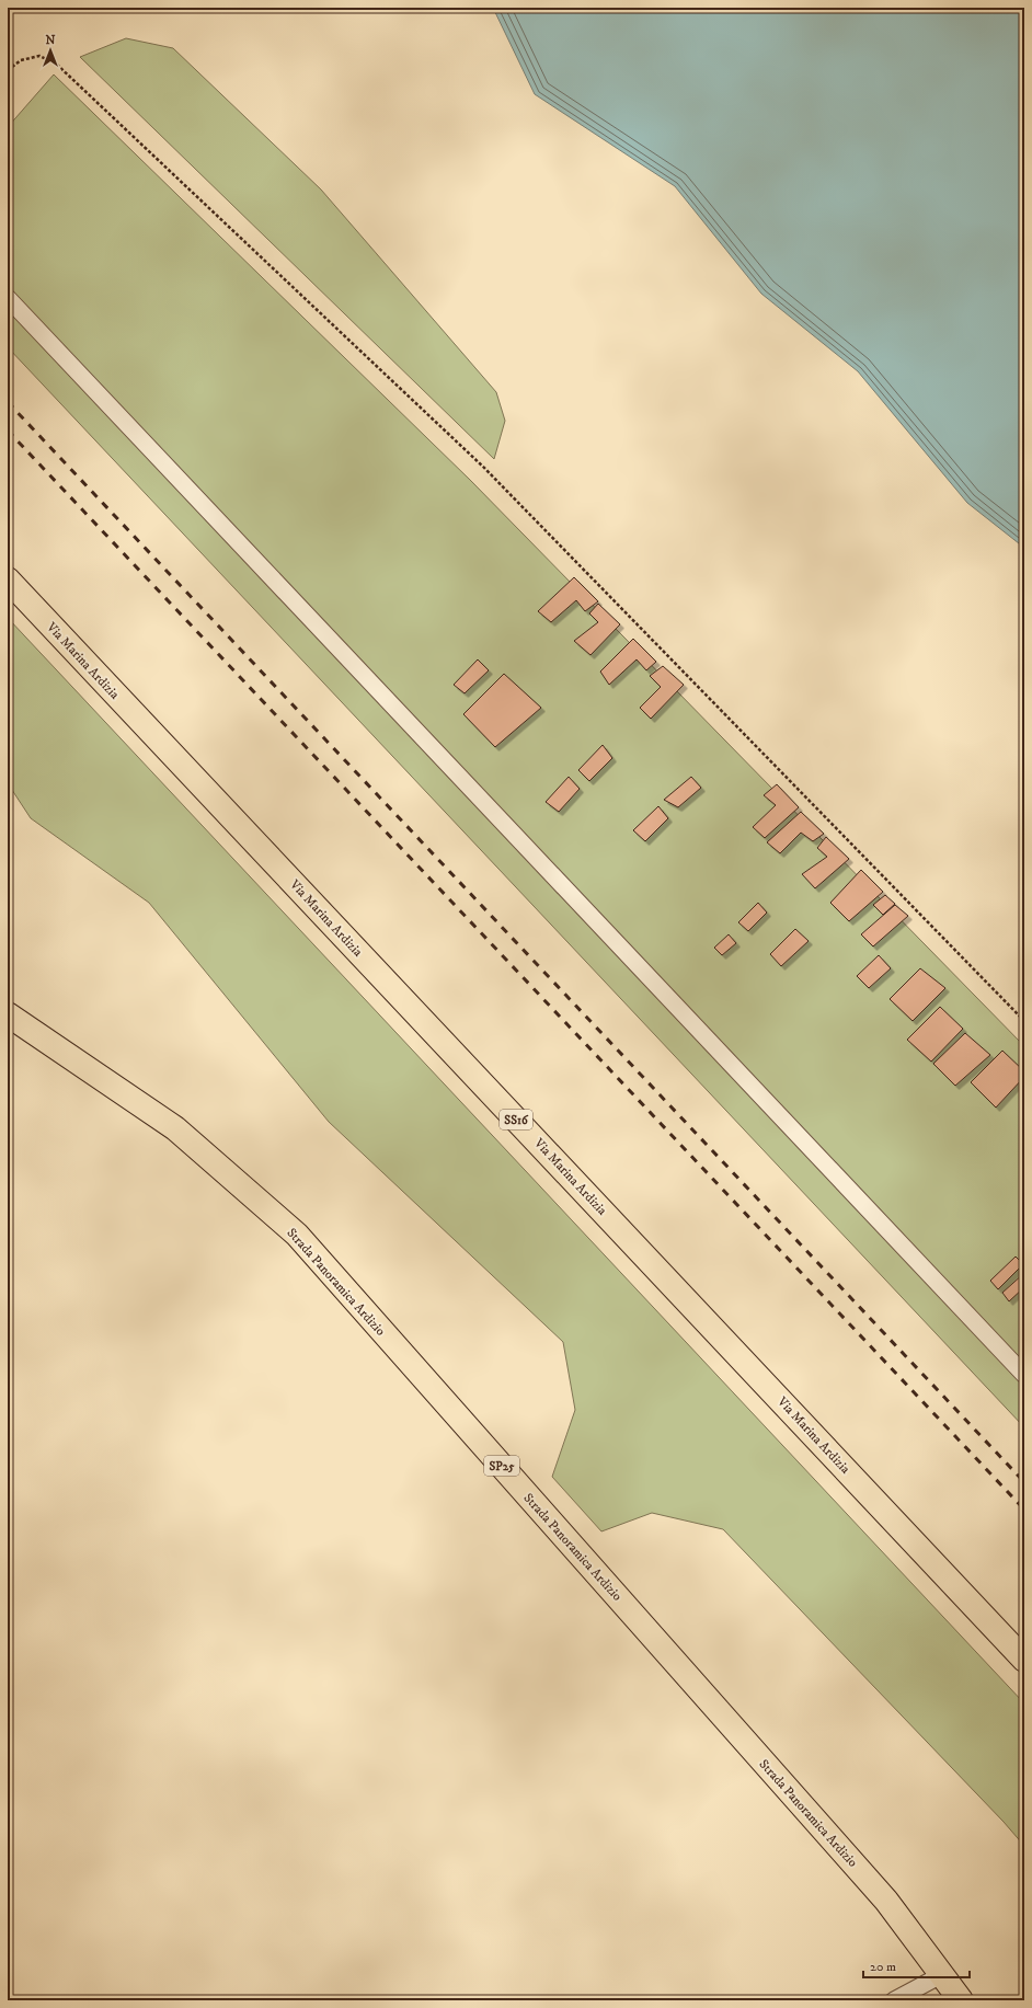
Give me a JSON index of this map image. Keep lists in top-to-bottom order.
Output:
{
  "streets": {
    "main road": [
      "Via Marina Ardizia",
      "SS16",
      "Strada Panoramica Ardizio",
      "SP25"
    ]
  },
  "scale_bar": "20 m",
  "north": "top"
}
